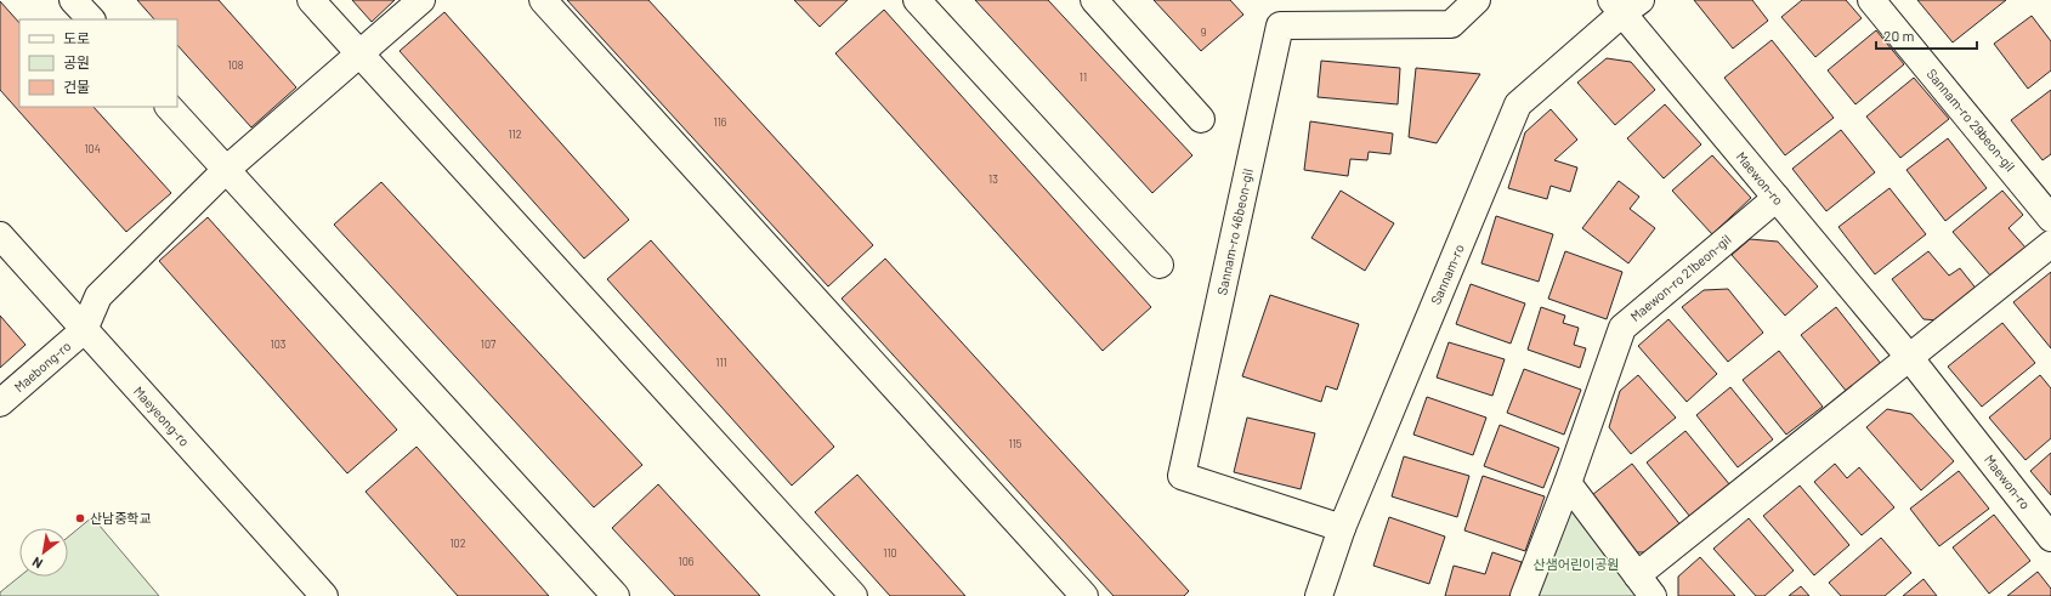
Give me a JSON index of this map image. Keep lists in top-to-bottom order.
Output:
{
  "streets": {
    "street": [
      "Sannam-ro 29beon-gil",
      "Maewon-ro",
      "Sannam-ro 46beon-gil",
      "Sannam-ro",
      "Maewon-ro 21beon-gil",
      "Maebong-ro",
      "Maeyeong-ro"
    ]
  },
  "crossings": [
    ["Maewon-ro", "Sannam-ro"],
    ["Maewon-ro", "Maewon-ro 21beon-gil"],
    ["Sannam-ro 46beon-gil", "Sannam-ro"],
    ["Maebong-ro", "Maeyeong-ro"]
  ],
  "parks": ["산샘어린이공원"],
  "places": ["산남중학교"],
  "house_numbers": [
    "9",
    "108",
    "11",
    "116",
    "112",
    "104",
    "13",
    "103",
    "107",
    "111",
    "115",
    "102",
    "110",
    "106"
  ],
  "legend": ["도로", "공원", "건물"],
  "scale_bar": "20 m",
  "north": "bottom left"
}
